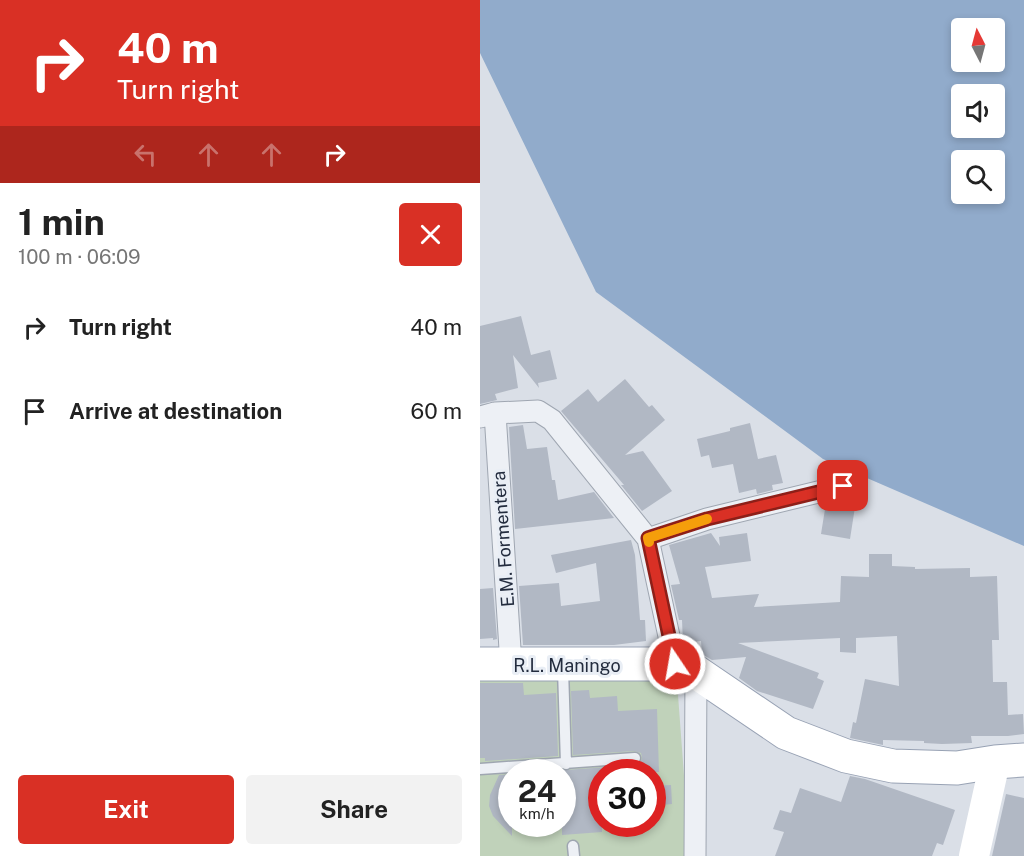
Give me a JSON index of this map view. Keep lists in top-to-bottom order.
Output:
{
  "streets": {
    "main road": ["R.L. Maningo"],
    "street": ["E.M. Formentera"]
  },
  "crossings": [
    ["E.M. Formentera", "R.L. Maningo"]
  ],
  "north": "top",
  "page": {
    "turn": ["40 m", "Turn right"],
    "heading": ["1 min", "100 m · 06:09"],
    "list": [
      {
        "name": "Turn right",
        "value": "40 m"
      },
      {
        "name": "Arrive at destination",
        "value": "60 m"
      }
    ],
    "speed": "24 km/h",
    "limit": "30",
    "buttons": ["Exit", "Share"]
  }
}
